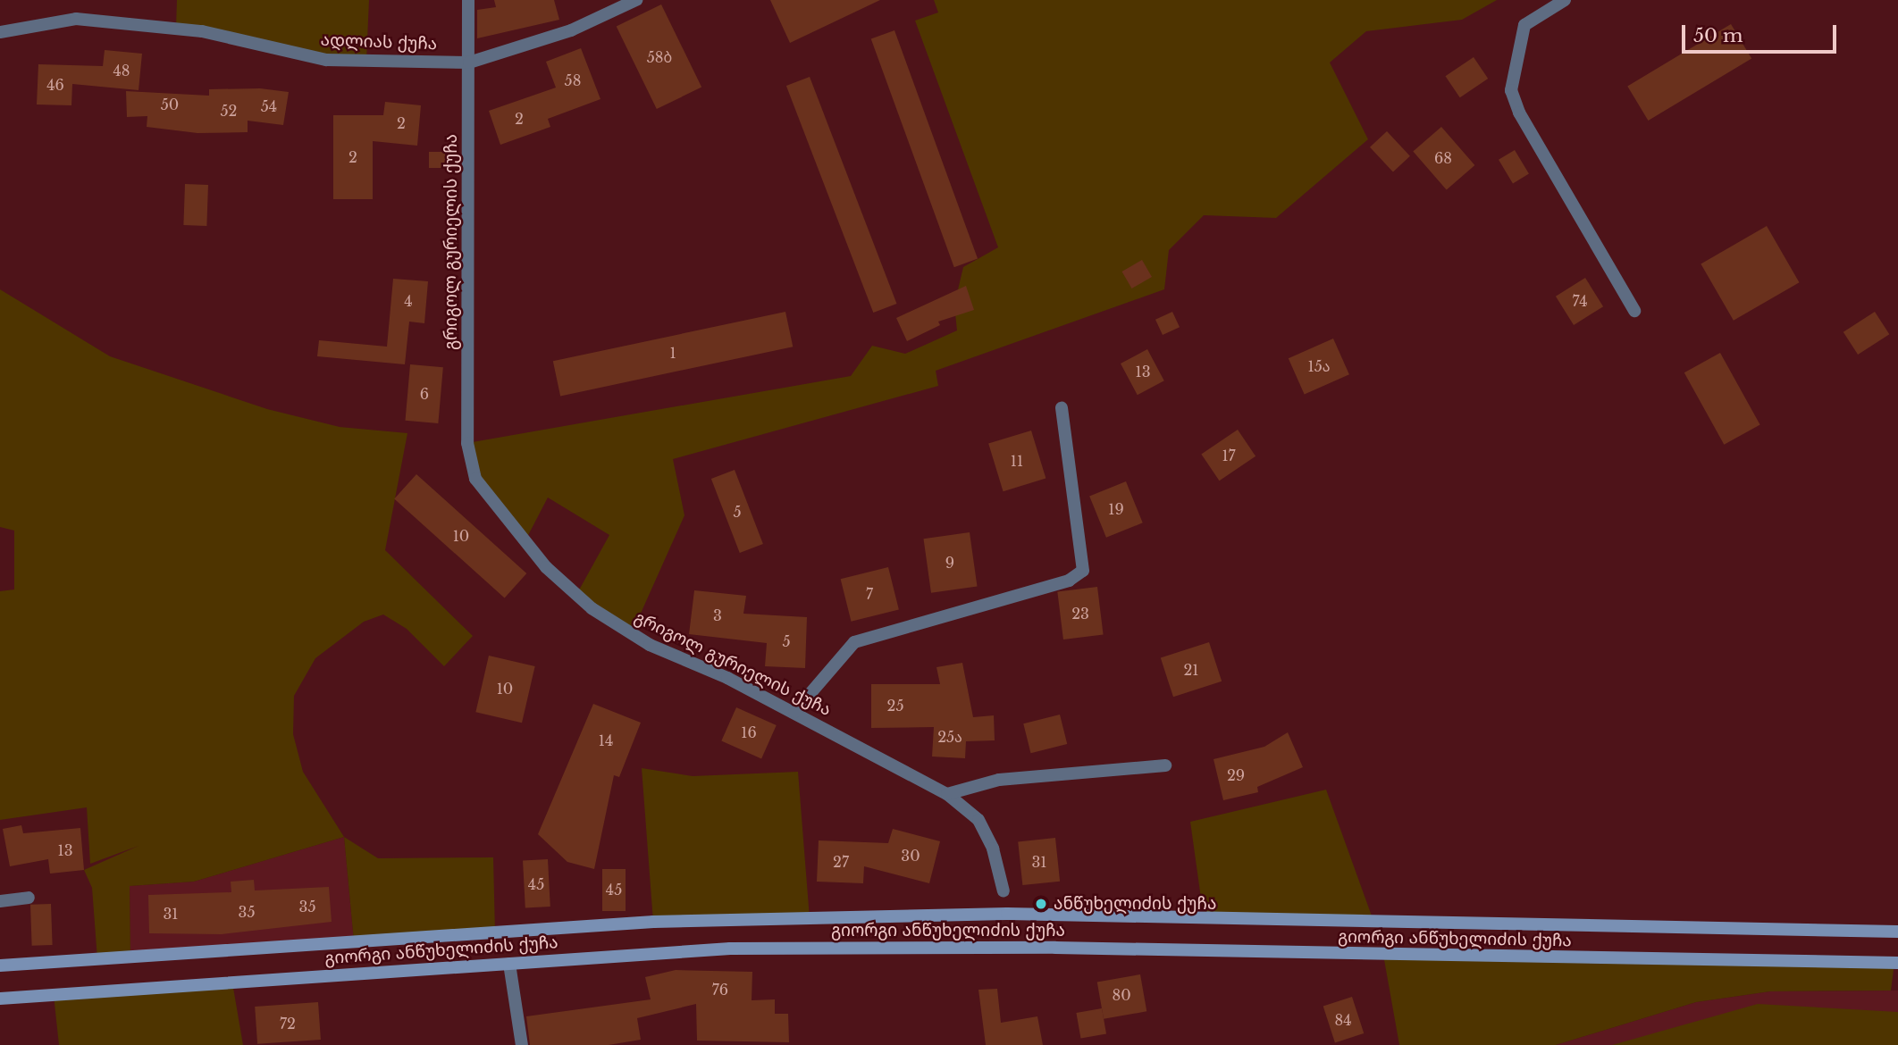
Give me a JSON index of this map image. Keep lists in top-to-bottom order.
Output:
{
  "streets": {
    "main road": ["გიორგი ანწუხელიძის ქუჩა"],
    "street": ["ადლიას ქუჩა", "გრიგოლ გურიელის ქუჩა"]
  },
  "crossings": [
    ["ადლიას ქუჩა", "გრიგოლ გურიელის ქუჩა"]
  ],
  "places": ["ანწუხელიძის ქუჩა"],
  "house_numbers": [
    "58ბ",
    "48",
    "58",
    "46",
    "50",
    "54",
    "52",
    "2",
    "2",
    "2",
    "68",
    "4",
    "74",
    "1",
    "15ა",
    "13",
    "6",
    "17",
    "11",
    "19",
    "5",
    "10",
    "9",
    "7",
    "23",
    "3",
    "5",
    "21",
    "10",
    "25",
    "16",
    "25ა",
    "14",
    "29",
    "13",
    "30",
    "27",
    "31",
    "45",
    "45",
    "35",
    "35",
    "31",
    "76",
    "80",
    "84",
    "72"
  ],
  "scale_bar": "50 m"
}
